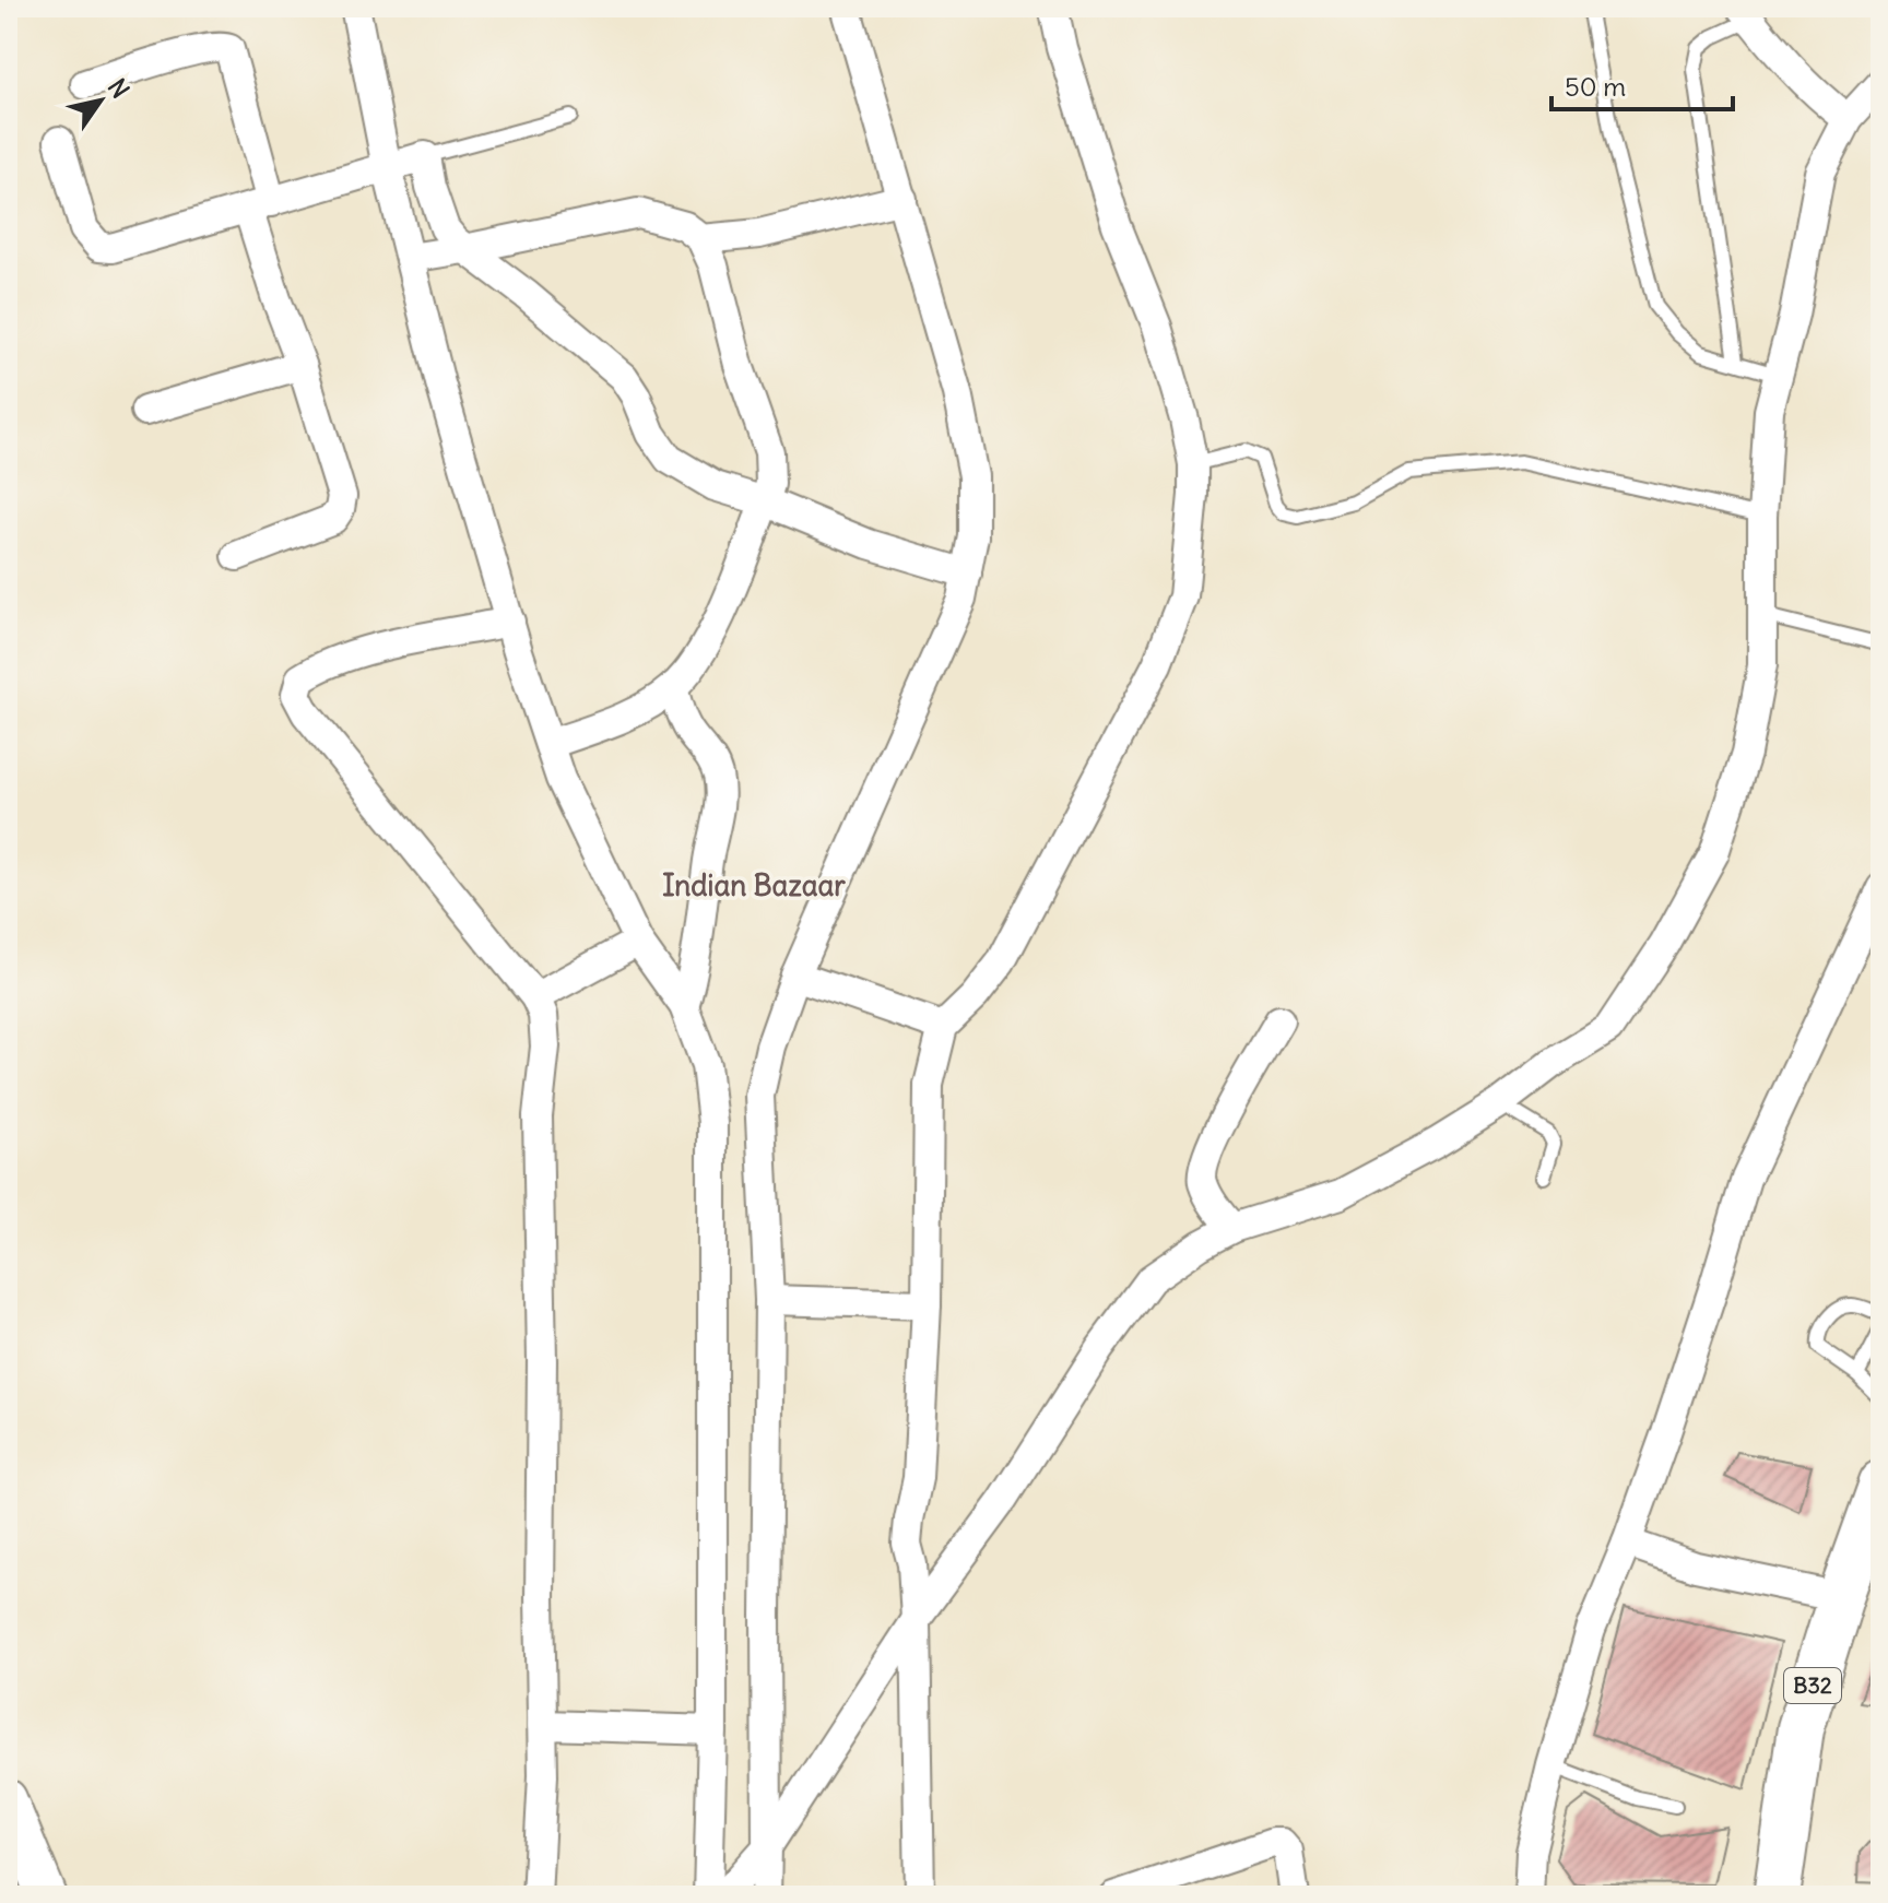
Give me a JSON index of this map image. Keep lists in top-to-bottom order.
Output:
{
  "streets": {
    "highway": ["B32"]
  },
  "districts": ["Indian Bazaar"],
  "scale_bar": "50 m",
  "north": "top right"
}
